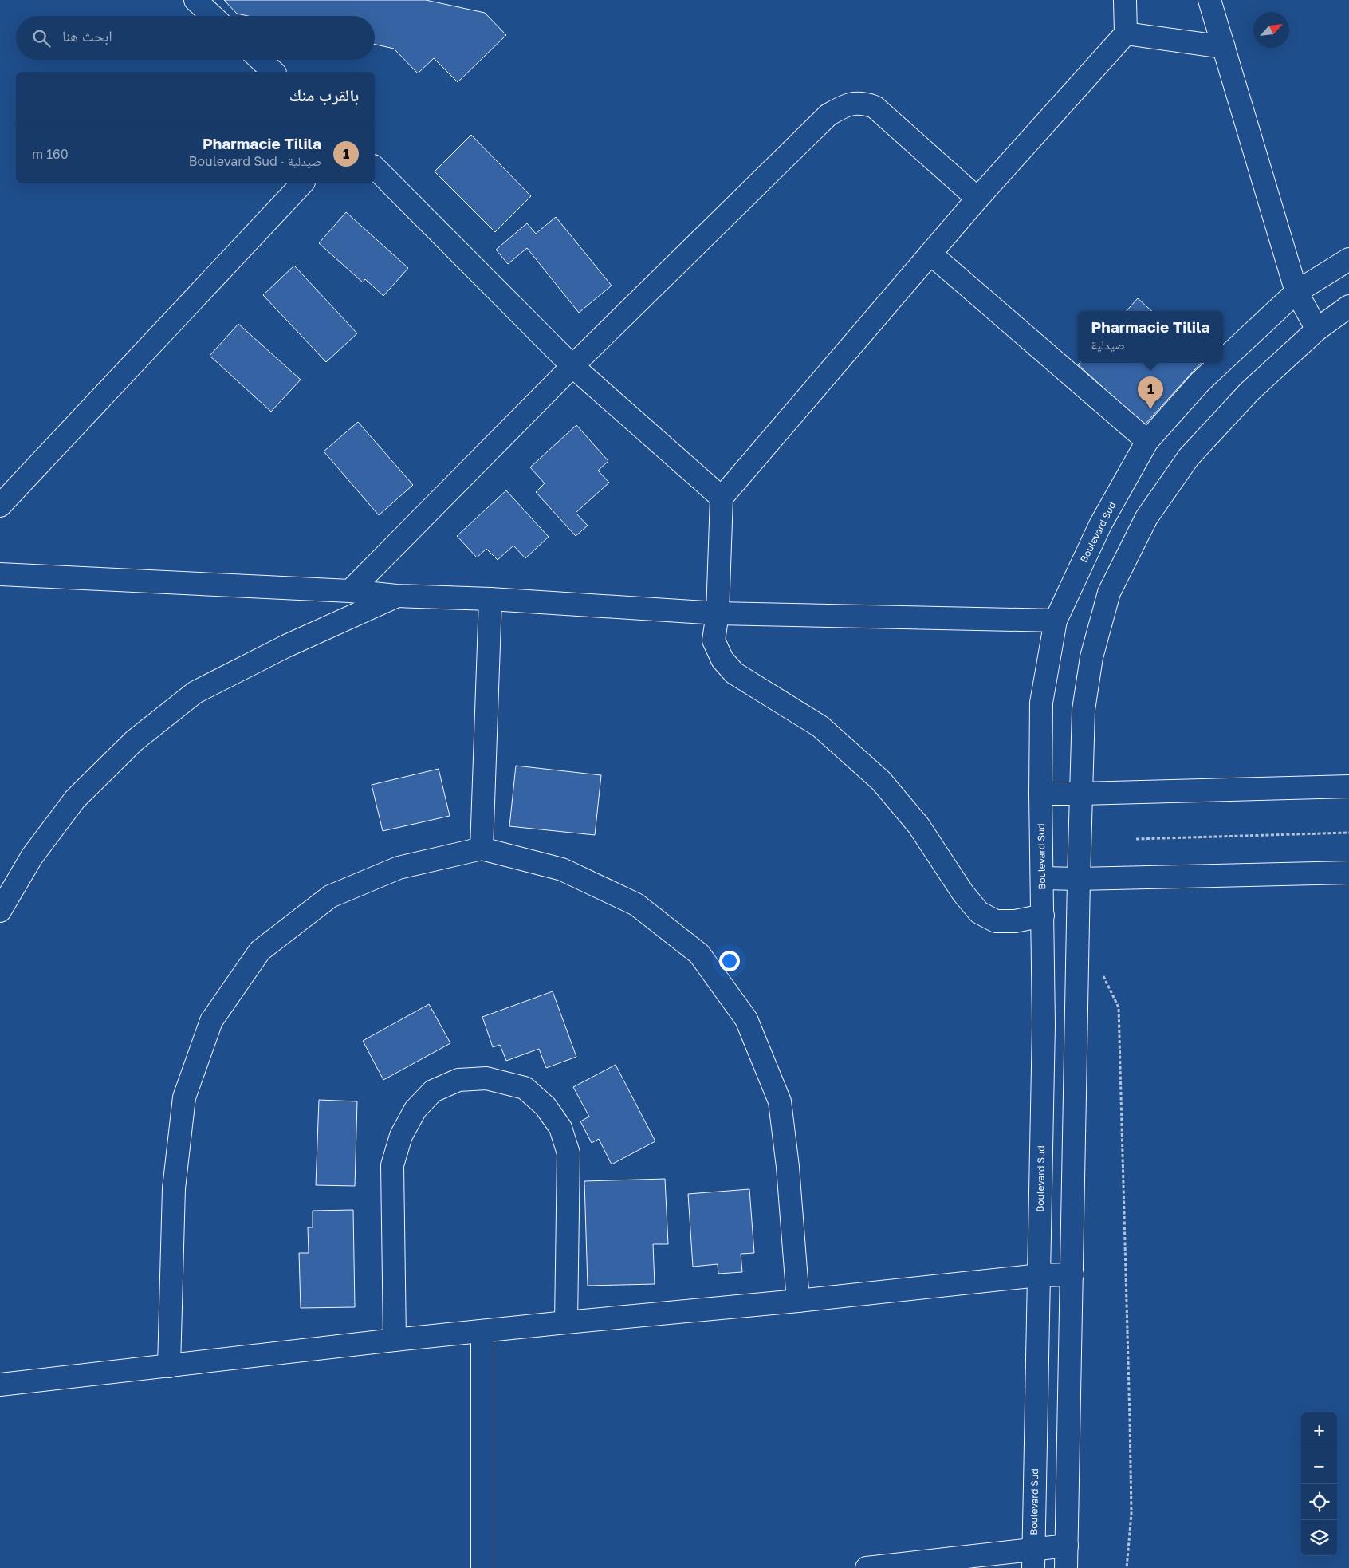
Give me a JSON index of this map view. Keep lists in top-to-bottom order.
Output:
{
  "streets": {
    "street": ["Boulevard Sud"]
  },
  "north": "top right",
  "page": {
    "search": "ابحث هنا",
    "heading": "بالقرب منك",
    "list": [
      {
        "mark": "1",
        "name": "Pharmacie Tilila",
        "note": "صيدلية · Boulevard Sud",
        "value": "160 m"
      }
    ],
    "popup": ["Pharmacie Tilila", "صيدلية"],
    "pins": "1",
    "map_buttons": ["+", "−"]
  }
}
